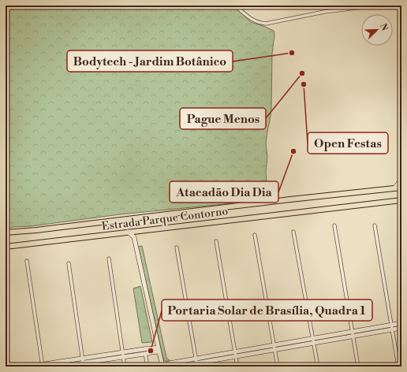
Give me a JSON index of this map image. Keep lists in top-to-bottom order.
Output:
{
  "streets": {
    "highway": ["Estrada Parque Contorno"]
  },
  "places": [
    "Bodytech - Jardim Botânico",
    "Pague Menos",
    "Open Festas",
    "Atacadão Dia Dia",
    "Portaria Solar de Brasília, Quadra 1"
  ],
  "north": "top right"
}
